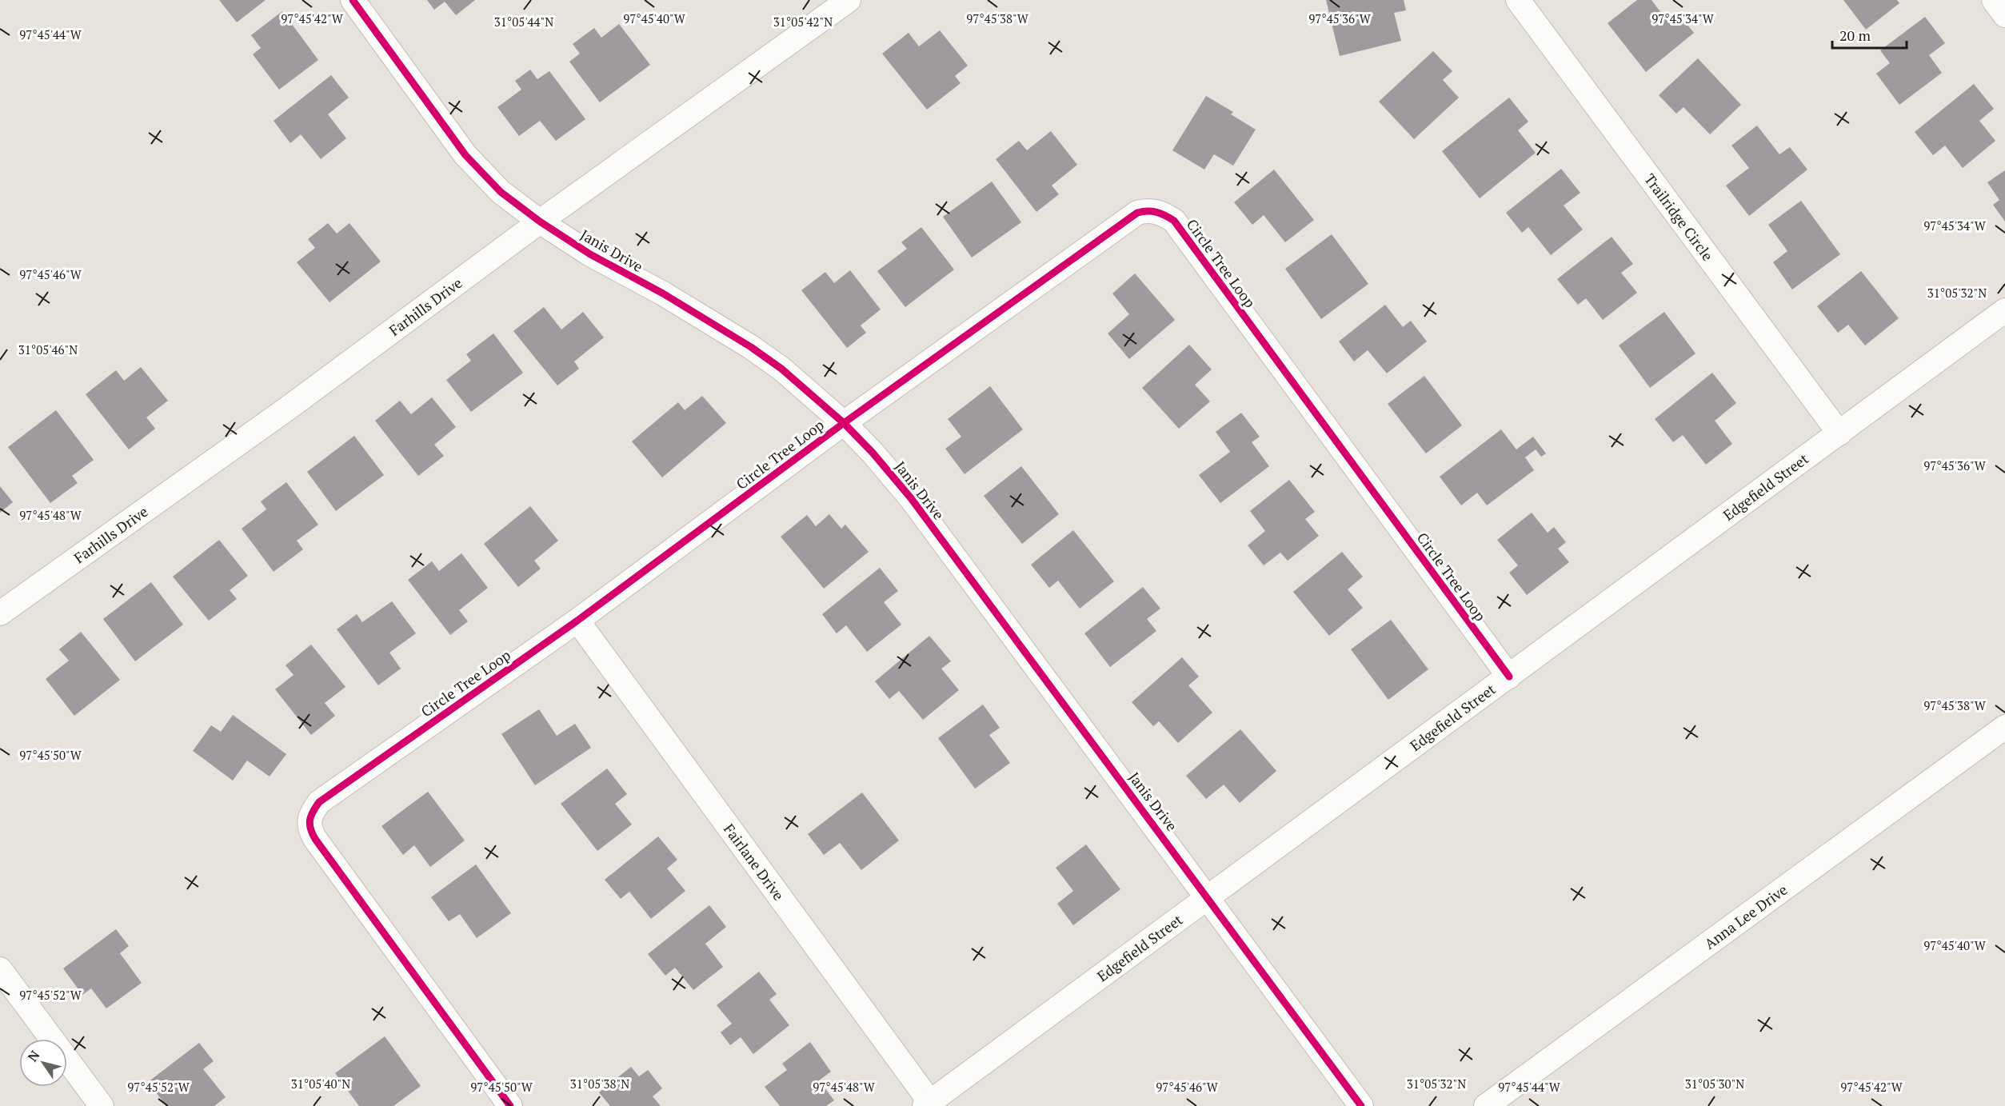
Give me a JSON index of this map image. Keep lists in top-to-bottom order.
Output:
{
  "streets": {
    "street": [
      "Trailridge Circle",
      "Janis Drive",
      "Circle Tree Loop",
      "Farhills Drive",
      "Edgefield Street",
      "Fairlane Drive",
      "Anna Lee Drive"
    ]
  },
  "crossings": [
    ["Trailridge Circle", "Edgefield Street"],
    ["Janis Drive", "Circle Tree Loop"],
    ["Janis Drive", "Farhills Drive"],
    ["Janis Drive", "Edgefield Street"],
    ["Circle Tree Loop", "Edgefield Street"],
    ["Circle Tree Loop", "Fairlane Drive"],
    ["Edgefield Street", "Fairlane Drive"]
  ],
  "scale_bar": "20 m",
  "north": "top left",
  "coordinates": [
    "97°45'36\"W",
    "97°45'42\"W",
    "97°45'40\"W",
    "97°45'38\"W",
    "97°45'34\"W",
    "31°05'44\"N",
    "31°05'42\"N",
    "97°45'44\"W",
    "97°45'46\"W",
    "31°05'32\"N",
    "31°05'46\"N",
    "97°45'48\"W",
    "97°45'50\"W",
    "97°45'52\"W",
    "31°05'40\"N",
    "31°05'38\"N",
    "31°05'30\"N"
  ]
}
